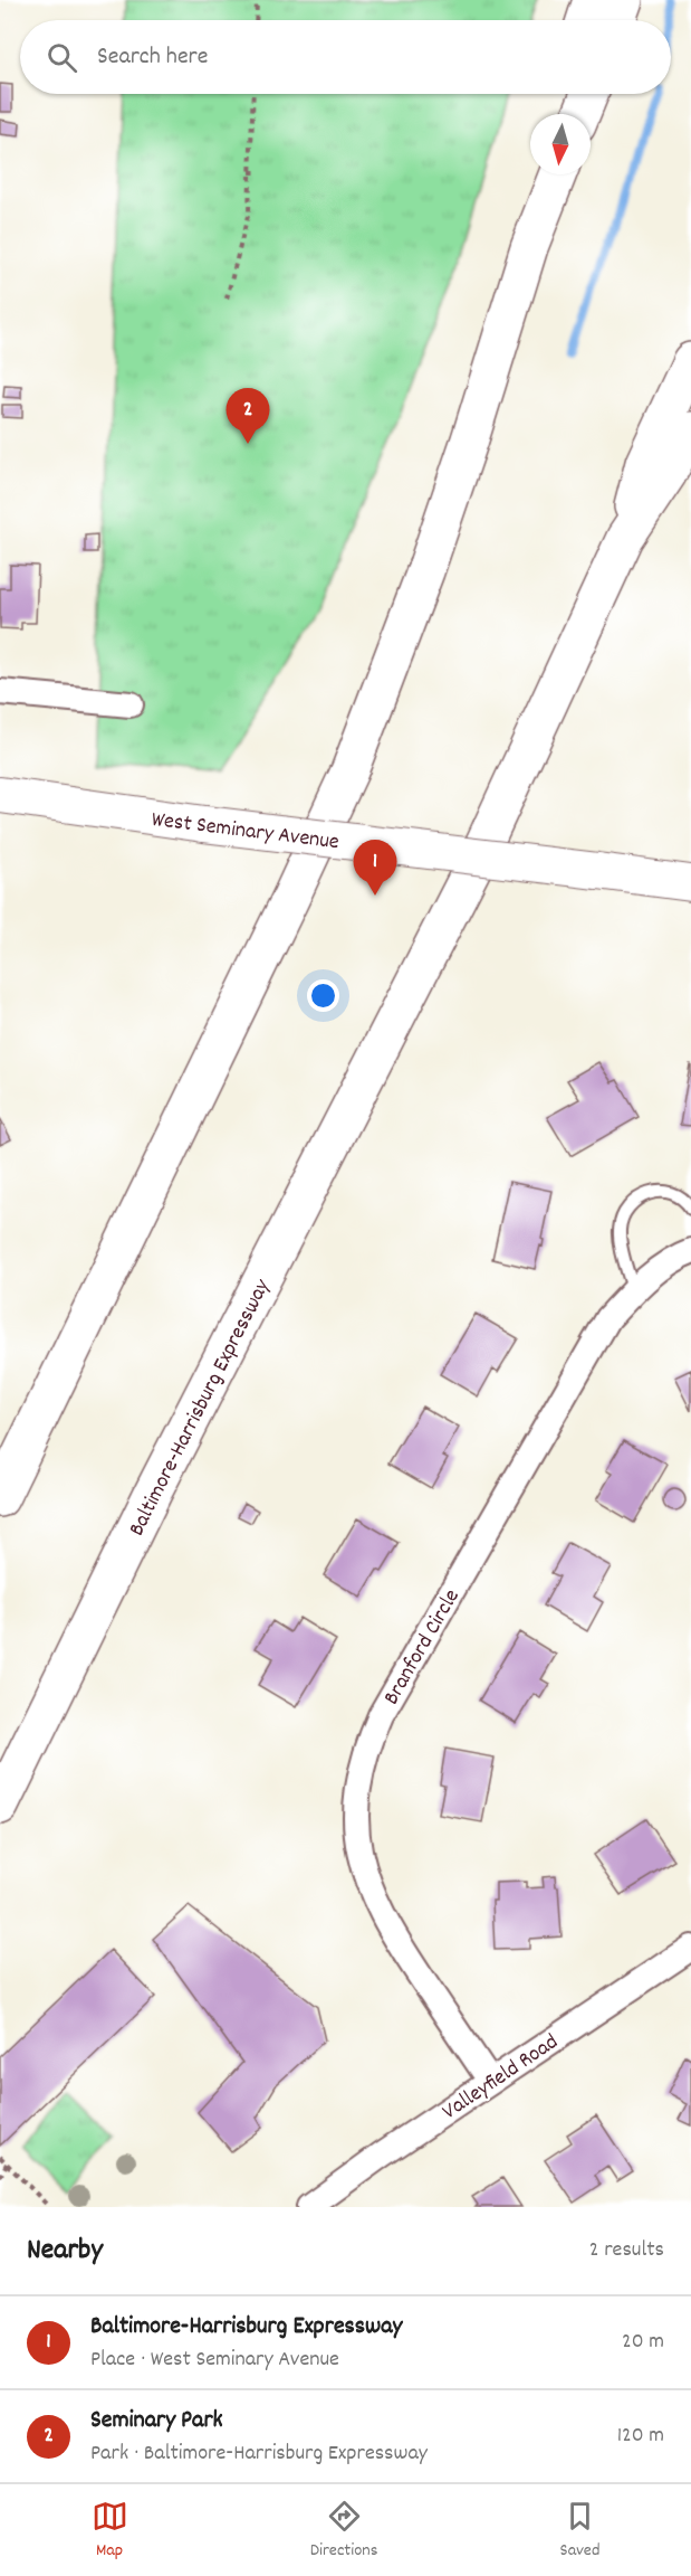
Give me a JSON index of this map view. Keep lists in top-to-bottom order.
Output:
{
  "streets": {
    "highway": ["Baltimore-Harrisburg Expressway"],
    "main road": ["West Seminary Avenue"],
    "street": ["Branford Circle", "Valleyfield Road"]
  },
  "crossings": [
    ["Branford Circle", "Valleyfield Road"]
  ],
  "north": "bottom",
  "page": {
    "search": "Search here",
    "pins": ["2", "1"],
    "heading": ["Nearby", "2 results"],
    "list": [
      {
        "mark": "1",
        "name": "Baltimore-Harrisburg Expressway",
        "note": "Place · West Seminary Avenue",
        "value": "20 m"
      },
      {
        "mark": "2",
        "name": "Seminary Park",
        "note": "Park · Baltimore-Harrisburg Expressway",
        "value": "120 m"
      }
    ],
    "nav": ["Map", "Directions", "Saved"]
  }
}
